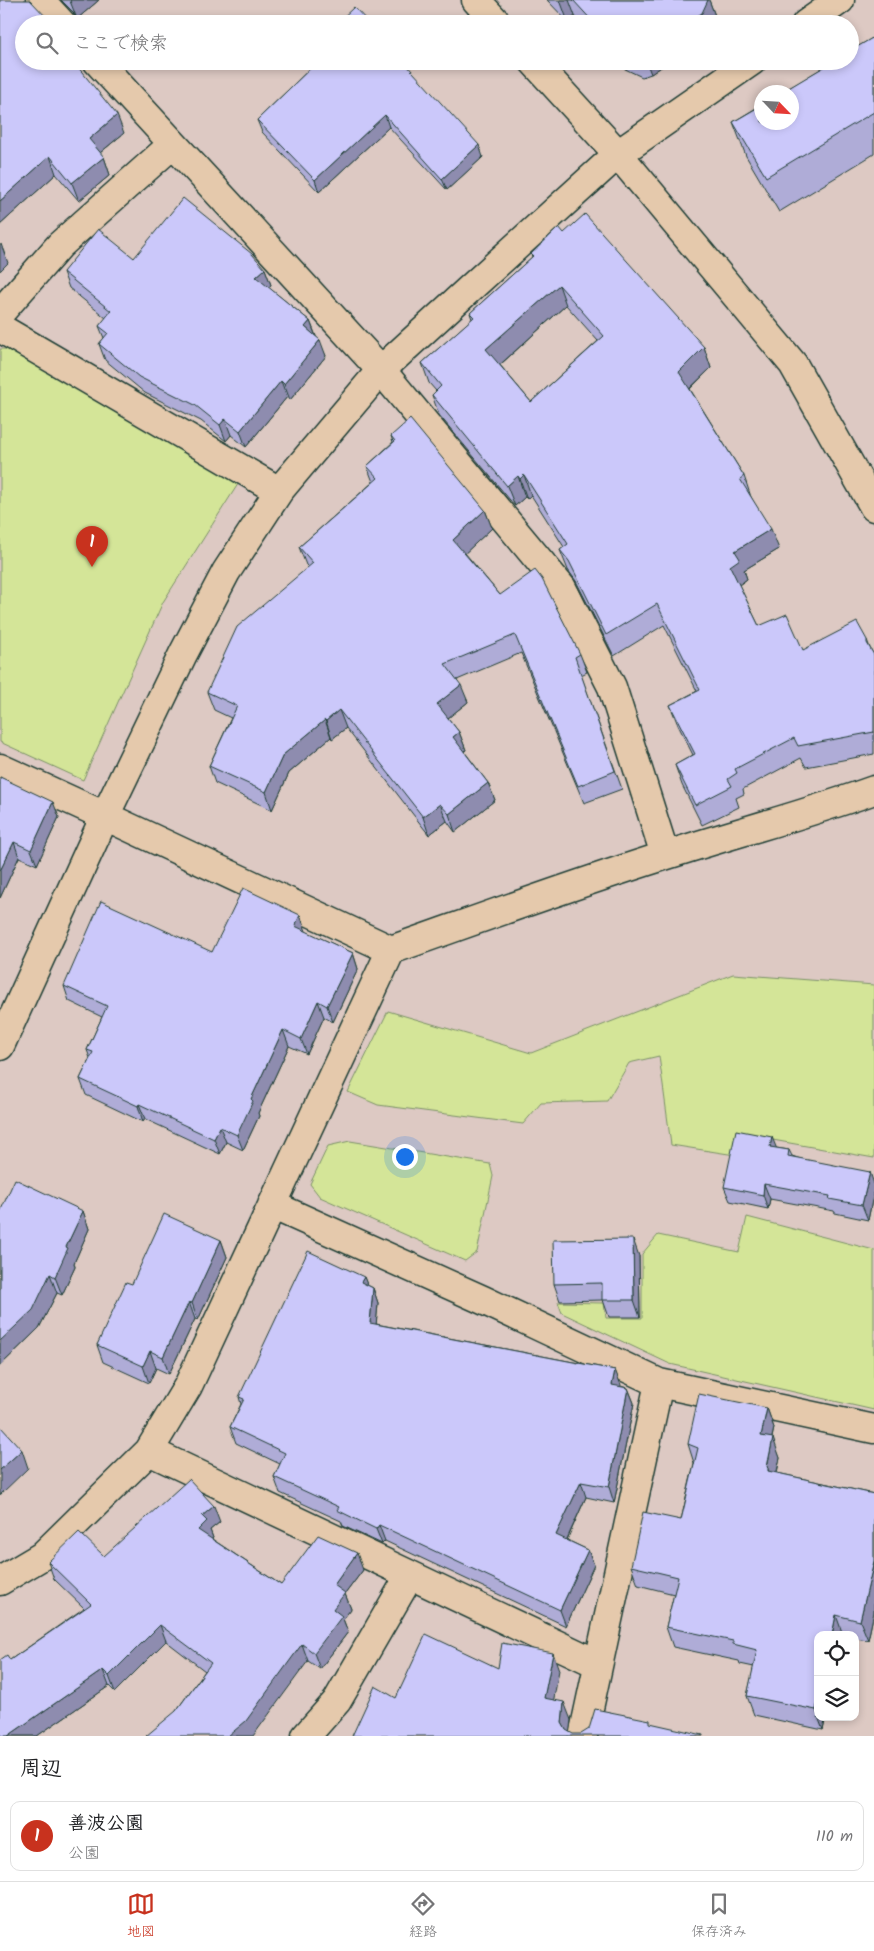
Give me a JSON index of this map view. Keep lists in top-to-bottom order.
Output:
{
  "north": "bottom right",
  "page": {
    "search": "ここで検索",
    "pins": "1",
    "heading": "周辺",
    "list": [
      {
        "mark": "1",
        "name": "善波公園",
        "note": "公園",
        "value": "110 m"
      }
    ],
    "nav": ["地図", "経路", "保存済み"]
  }
}
